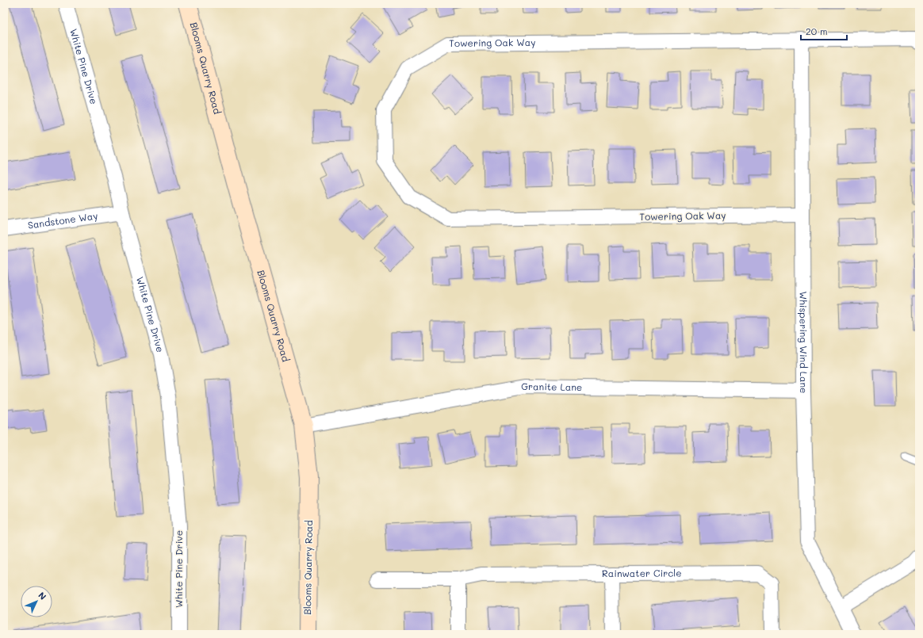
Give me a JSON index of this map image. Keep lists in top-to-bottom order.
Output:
{
  "streets": {
    "street": [
      "Towering Oak Way",
      "White Pine Drive",
      "Blooms Quarry Road",
      "Sandstone Way",
      "Whispering Wind Lane",
      "Granite Lane",
      "Rainwater Circle"
    ]
  },
  "crossings": [
    ["Towering Oak Way", "Whispering Wind Lane"],
    ["White Pine Drive", "Sandstone Way"],
    ["Blooms Quarry Road", "Granite Lane"],
    ["Whispering Wind Lane", "Granite Lane"]
  ],
  "scale_bar": "20 m",
  "north": "top right"
}
